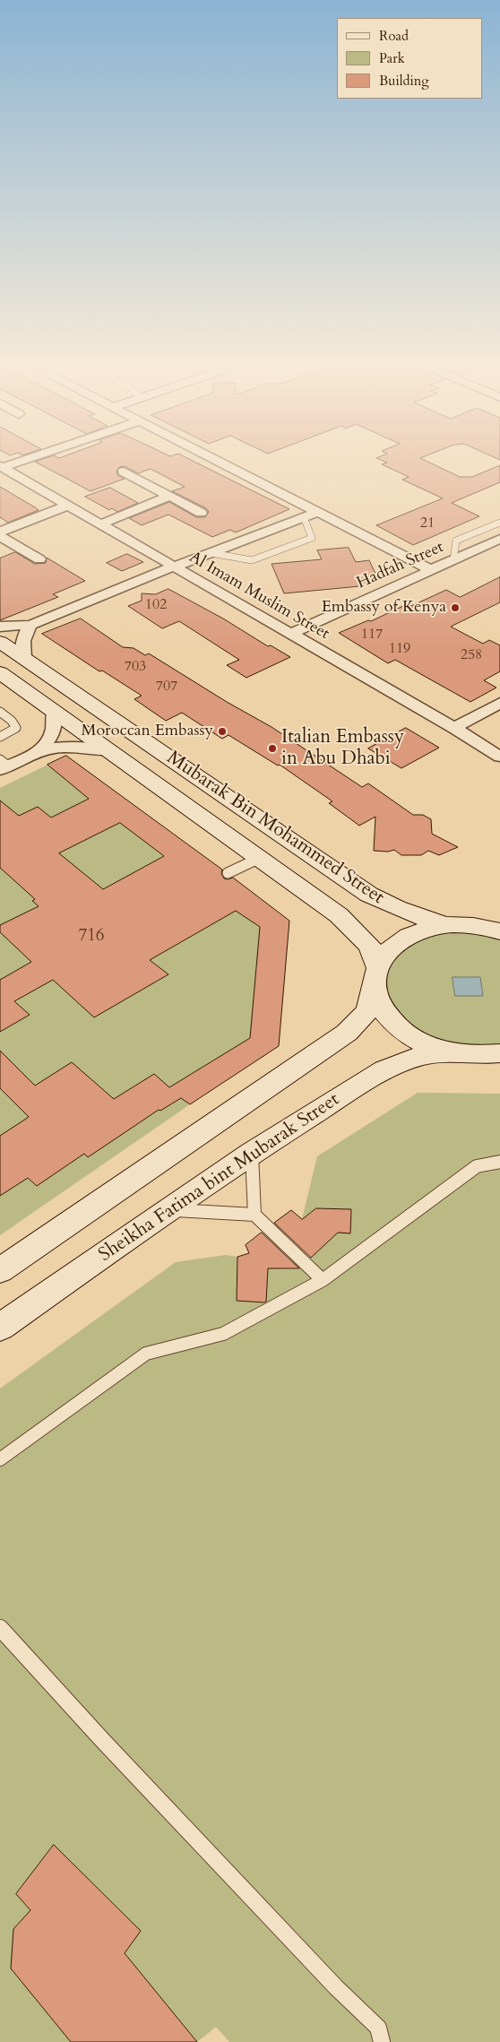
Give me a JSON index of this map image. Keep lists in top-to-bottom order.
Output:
{
  "streets": {
    "main road": ["Mubarak Bin Mohammed Street", "Sheikha Fatima bint Mubarak Street"],
    "street": ["Hadfah Street", "Al Imam Muslim Street"]
  },
  "crossings": [
    ["Hadfah Street", "Al Imam Muslim Street"],
    ["Mubarak Bin Mohammed Street", "Sheikha Fatima bint Mubarak Street"]
  ],
  "places": ["Embassy of Kenya", "Moroccan Embassy", "Italian Embassy in Abu Dhabi"],
  "house_numbers": [
    "21",
    "102",
    "117",
    "119",
    "258",
    "703",
    "707",
    "716"
  ],
  "legend": ["Road", "Park", "Building"]
}
